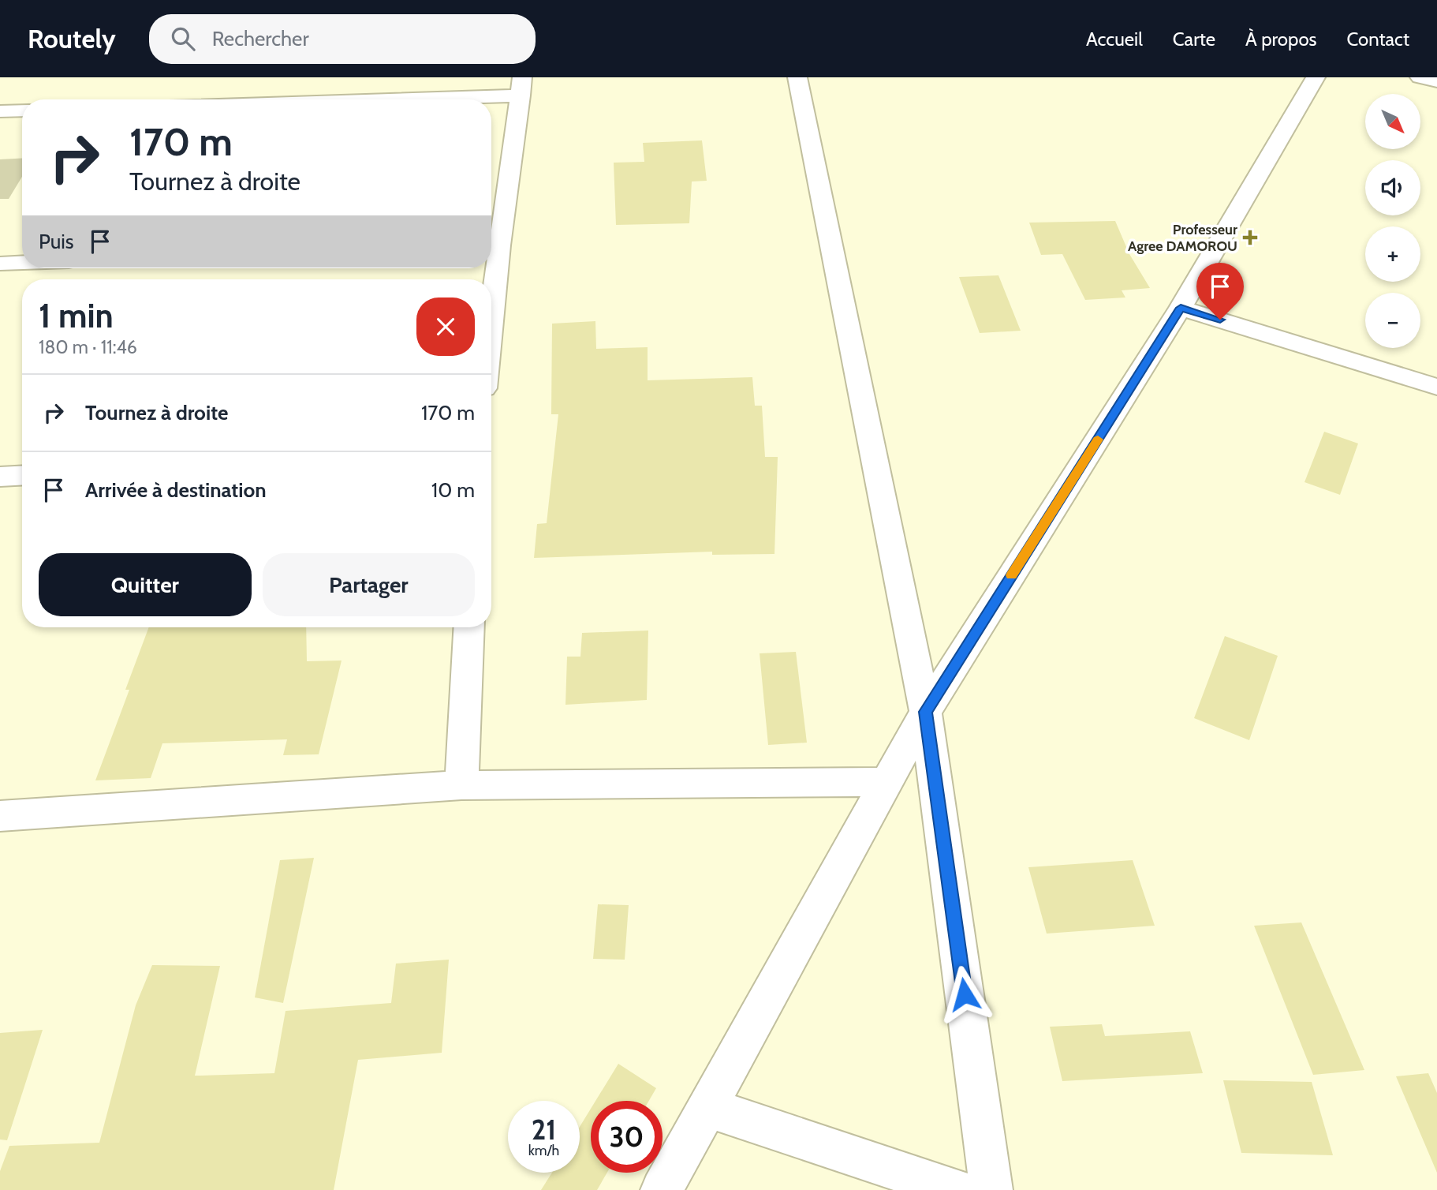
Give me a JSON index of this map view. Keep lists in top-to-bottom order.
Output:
{
  "places": {
    "health": ["Professeur Agree DAMOROU"]
  },
  "north": "bottom right",
  "page": {
    "header": "Routely",
    "search": "Rechercher",
    "nav": [
      "Accueil",
      "Carte",
      "À propos",
      "Contact"
    ],
    "map_buttons": ["+", "−"],
    "turn": ["170 m", "Tournez à droite"],
    "then": "Puis",
    "heading": ["1 min", "180 m · 11:46"],
    "list": [
      {
        "name": "Tournez à droite",
        "value": "170 m"
      },
      {
        "name": "Arrivée à destination",
        "value": "10 m"
      }
    ],
    "buttons": ["Quitter", "Partager"],
    "speed": "21 km/h",
    "limit": "30"
  }
}
